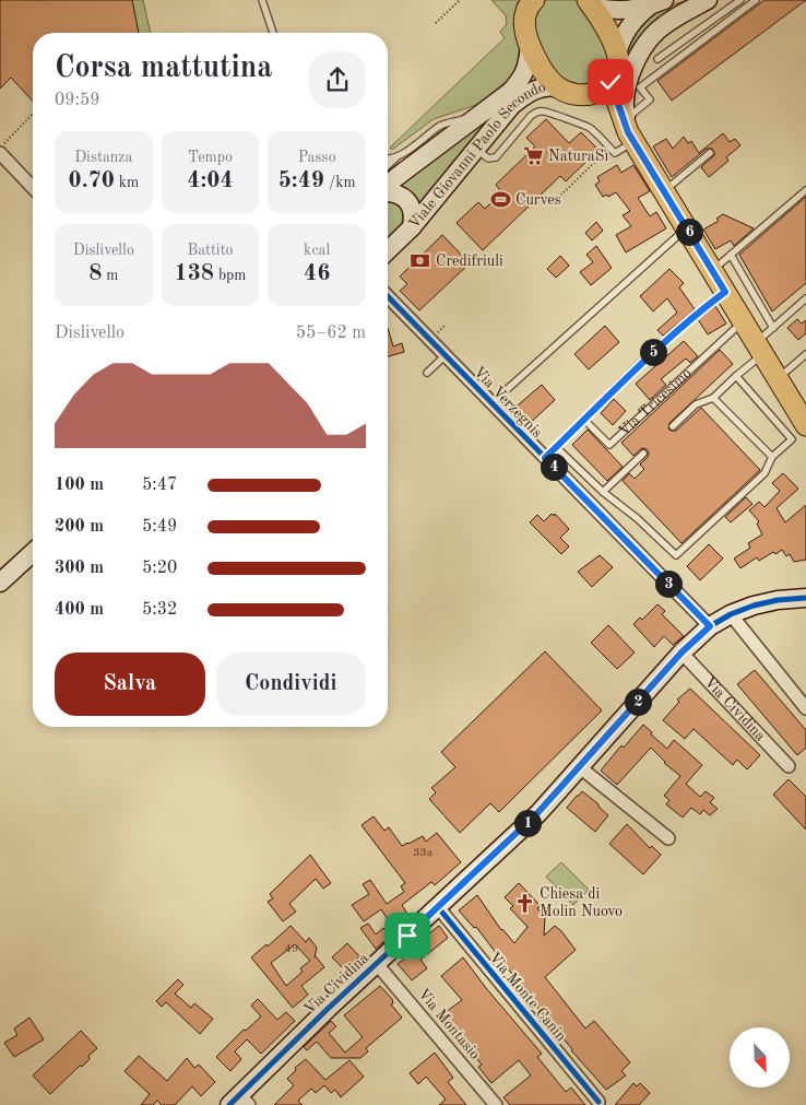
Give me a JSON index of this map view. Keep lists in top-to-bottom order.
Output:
{
  "streets": {
    "main road": ["Viale Giovanni Paolo Secondo", "Via Cividina"],
    "street": ["Via Verzegnis", "Via Monte Canin", "Via Montasio"],
    "lane": ["Via Tricesimo"]
  },
  "crossings": [
    ["Via Verzegnis", "Via Cividina"],
    ["Via Cividina", "Via Monte Canin"],
    ["Via Cividina", "Via Montasio"]
  ],
  "places": {
    "supermarket": ["NaturaSì"],
    "sports": ["Curves"],
    "bank": ["Credifriuli"],
    "church": ["Chiesa di Molin Nuovo"]
  },
  "house_numbers": ["33a", "49"],
  "north": "bottom right",
  "page": {
    "heading": ["Corsa mattutina", "09:59"],
    "stats": [
      ["Distanza", "0.70 km"],
      ["Tempo", "4:04"],
      ["Passo", "5:49 /km"],
      ["Dislivello", "8 m"],
      ["Battito", "138 bpm"],
      ["kcal", "46"]
    ],
    "pins": [
      "6",
      "5",
      "4",
      "3",
      "2",
      "1"
    ],
    "chart": ["Dislivello", "55–62 m"],
    "list": [
      {
        "name": "100 m",
        "note": "5:47"
      },
      {
        "name": "200 m",
        "note": "5:49"
      },
      {
        "name": "300 m",
        "note": "5:20"
      },
      {
        "name": "400 m",
        "note": "5:32"
      }
    ],
    "buttons": ["Salva", "Condividi"]
  }
}
